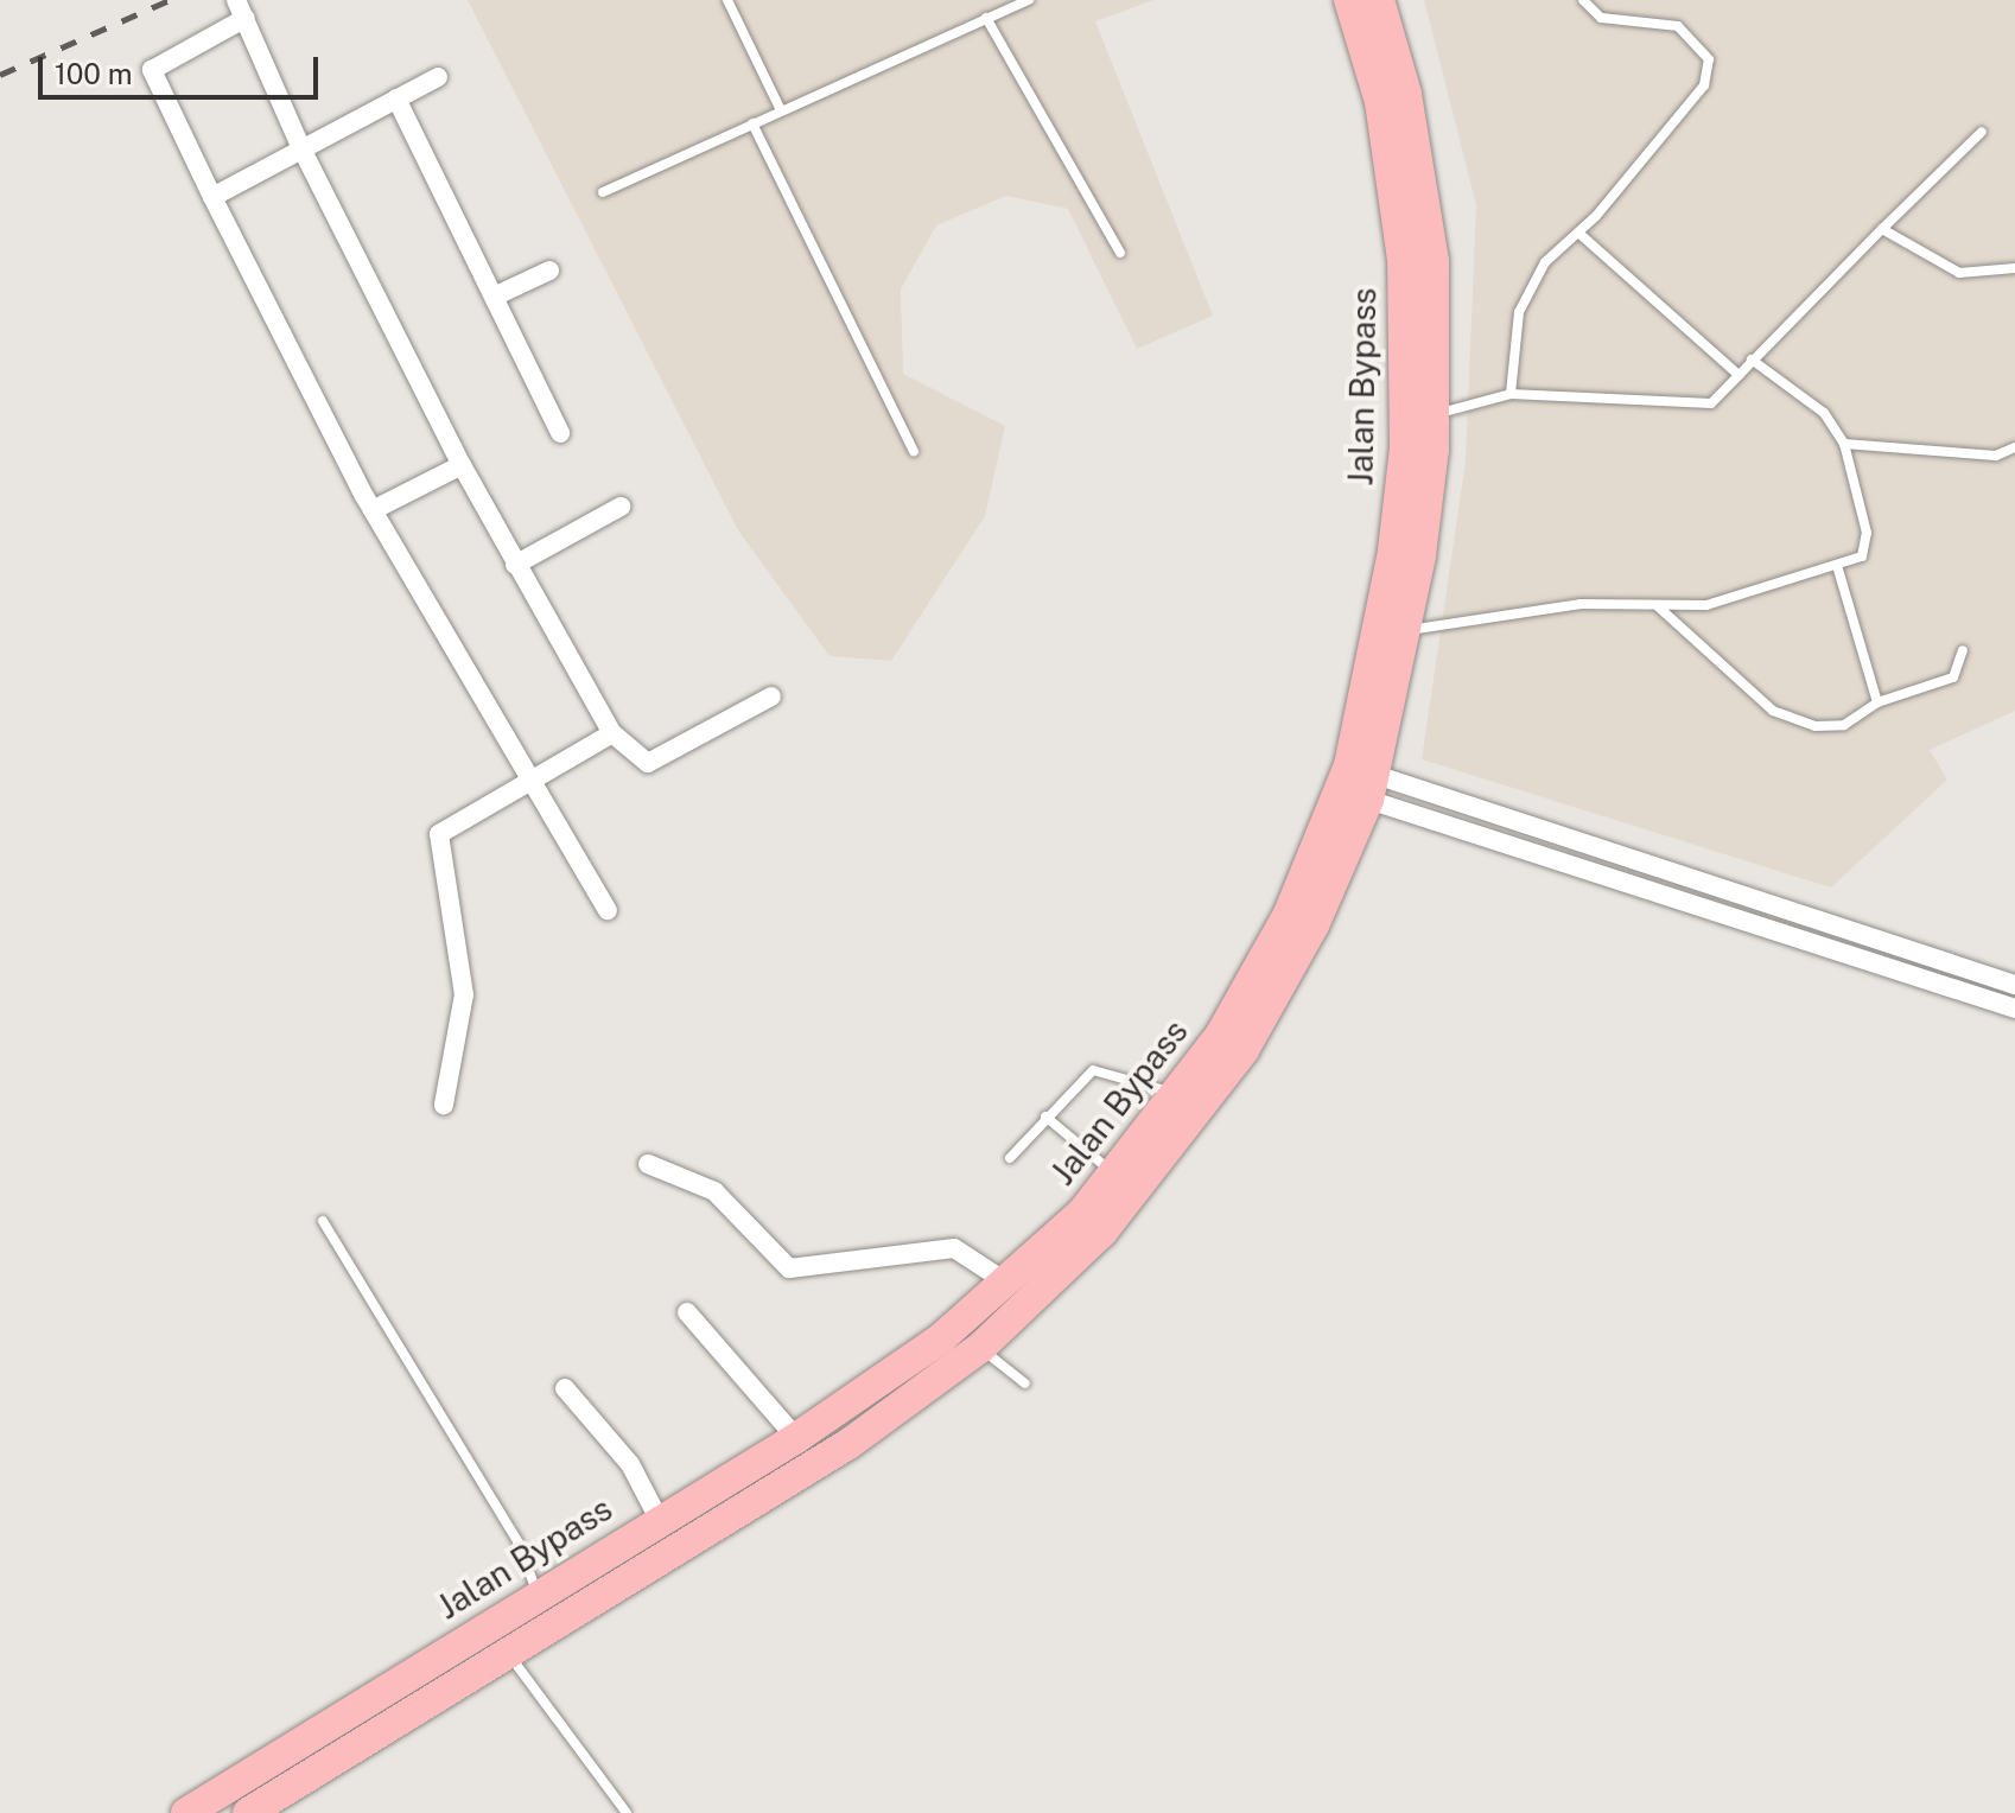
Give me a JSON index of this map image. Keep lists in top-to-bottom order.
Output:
{
  "streets": {
    "highway": ["Jalan Bypass"]
  },
  "scale_bar": "100 m"
}
